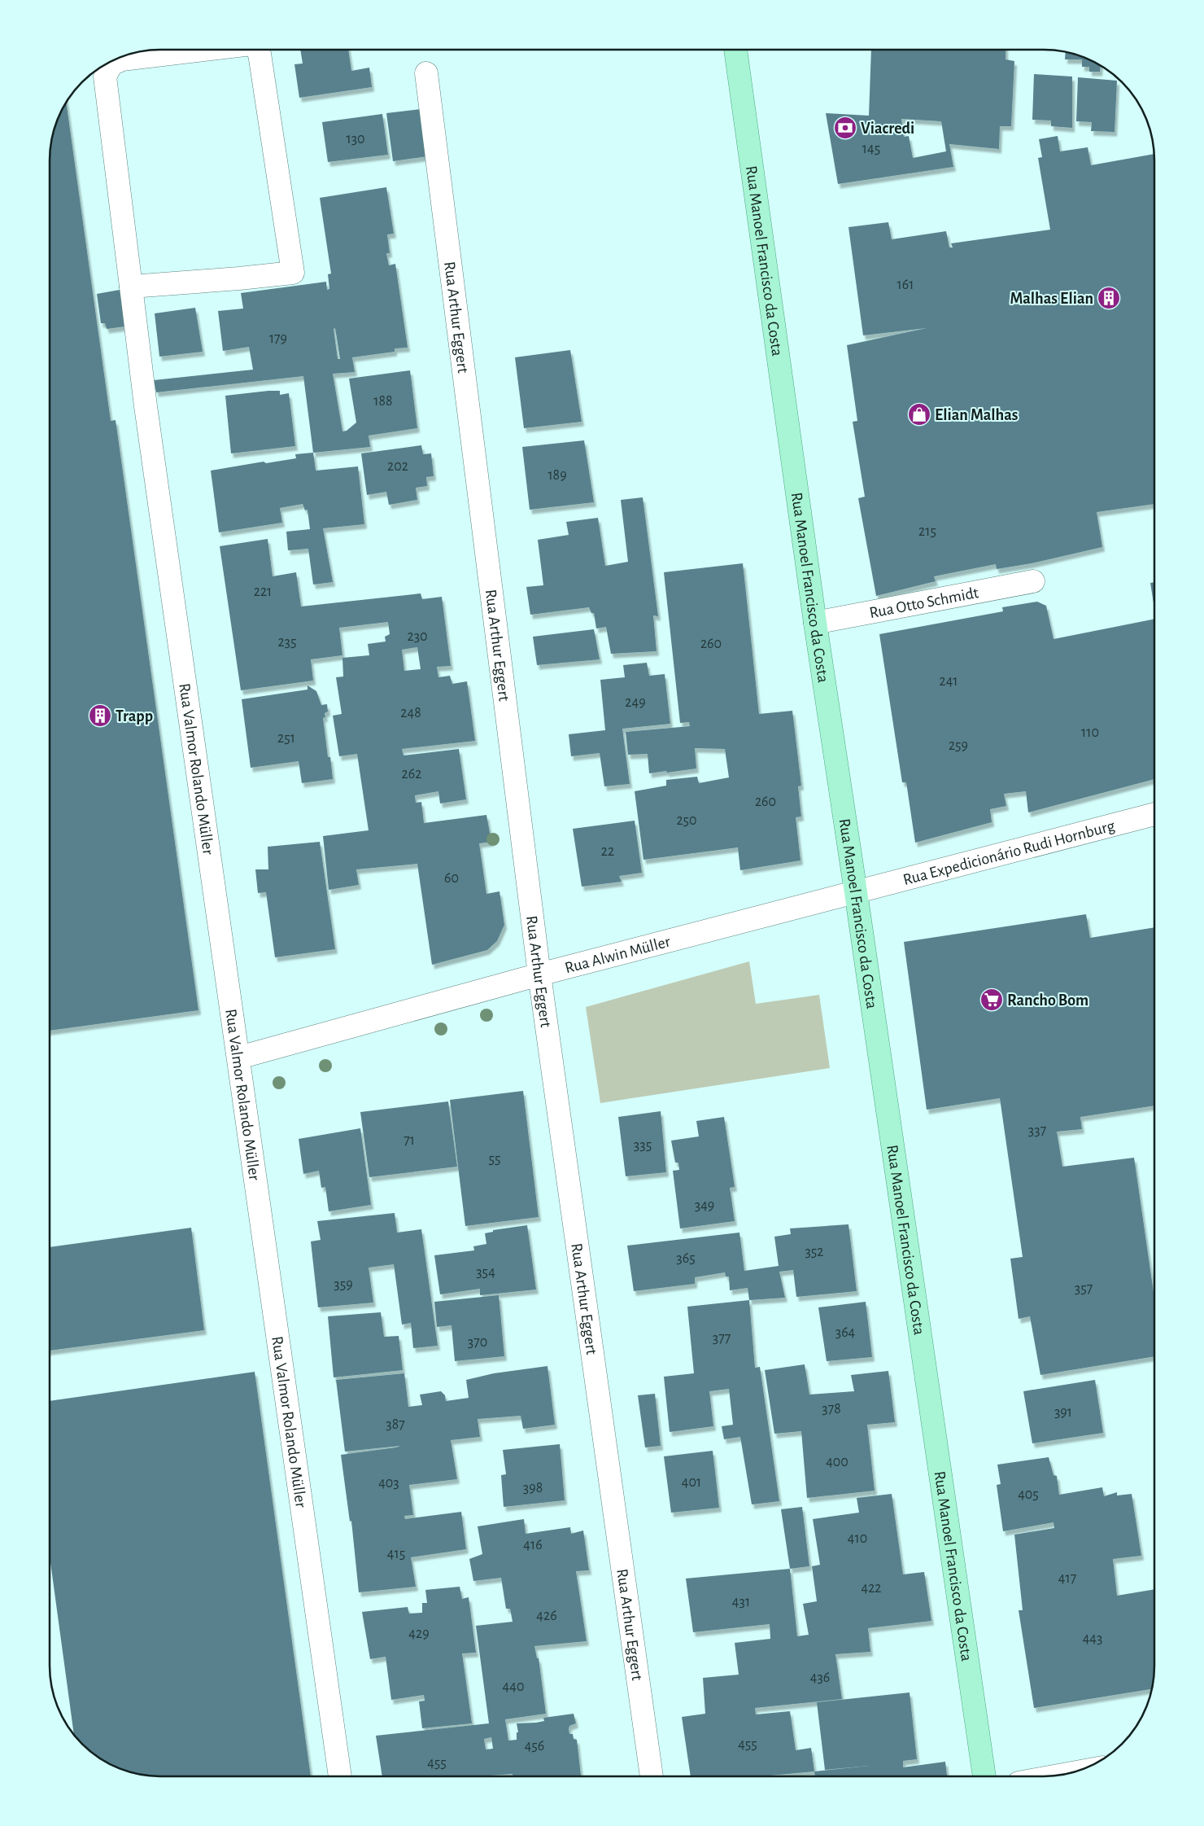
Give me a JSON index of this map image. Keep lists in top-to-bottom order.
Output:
{
  "streets": {
    "main road": ["Rua Manoel Francisco da Costa"],
    "street": [
      "Rua Arthur Eggert",
      "Rua Otto Schmidt",
      "Rua Valmor Rolando Müller",
      "Rua Expedicionário Rudi Hornburg",
      "Rua Alwin Müller"
    ]
  },
  "crossings": [
    ["Rua Manoel Francisco da Costa", "Rua Otto Schmidt"],
    ["Rua Manoel Francisco da Costa", "Rua Expedicionário Rudi Hornburg"],
    ["Rua Manoel Francisco da Costa", "Rua Alwin Müller"],
    ["Rua Arthur Eggert", "Rua Alwin Müller"],
    ["Rua Valmor Rolando Müller", "Rua Alwin Müller"],
    ["Rua Expedicionário Rudi Hornburg", "Rua Alwin Müller"]
  ],
  "places": {
    "bank": ["Viacredi"],
    "building": ["Malhas Elian", "Trapp"],
    "shop": ["Elian Malhas"],
    "supermarket": ["Rancho Bom"]
  },
  "house_numbers": [
    "130",
    "145",
    "161",
    "179",
    "188",
    "202",
    "189",
    "215",
    "221",
    "230",
    "235",
    "260",
    "241",
    "249",
    "248",
    "110",
    "251",
    "259",
    "262",
    "260",
    "250",
    "22",
    "60",
    "337",
    "71",
    "335",
    "55",
    "349",
    "352",
    "365",
    "354",
    "359",
    "357",
    "364",
    "377",
    "370",
    "378",
    "391",
    "387",
    "400",
    "401",
    "403",
    "398",
    "405",
    "410",
    "416",
    "415",
    "417",
    "422",
    "431",
    "426",
    "429",
    "443",
    "436",
    "440",
    "455",
    "456",
    "455"
  ]
}
